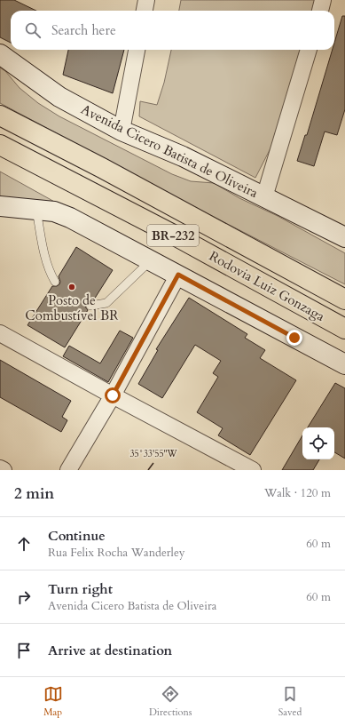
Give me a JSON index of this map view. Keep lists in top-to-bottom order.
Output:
{
  "streets": {
    "highway": ["BR-232", "Rodovia Luiz Gonzaga"],
    "main road": ["Avenida Cicero Batista de Oliveira"]
  },
  "places": ["Posto de Combustível BR"],
  "page": {
    "search": "Search here",
    "heading": ["2 min", "Walk · 120 m"],
    "list": [
      ["Continue", "Rua Felix Rocha Wanderley", "60 m"],
      ["Turn right", "Avenida Cicero Batista de Oliveira", "60 m"],
      "Arrive at destination"
    ],
    "nav": ["Map", "Directions", "Saved"]
  },
  "coordinates": ["35°33'55\"W"]
}
